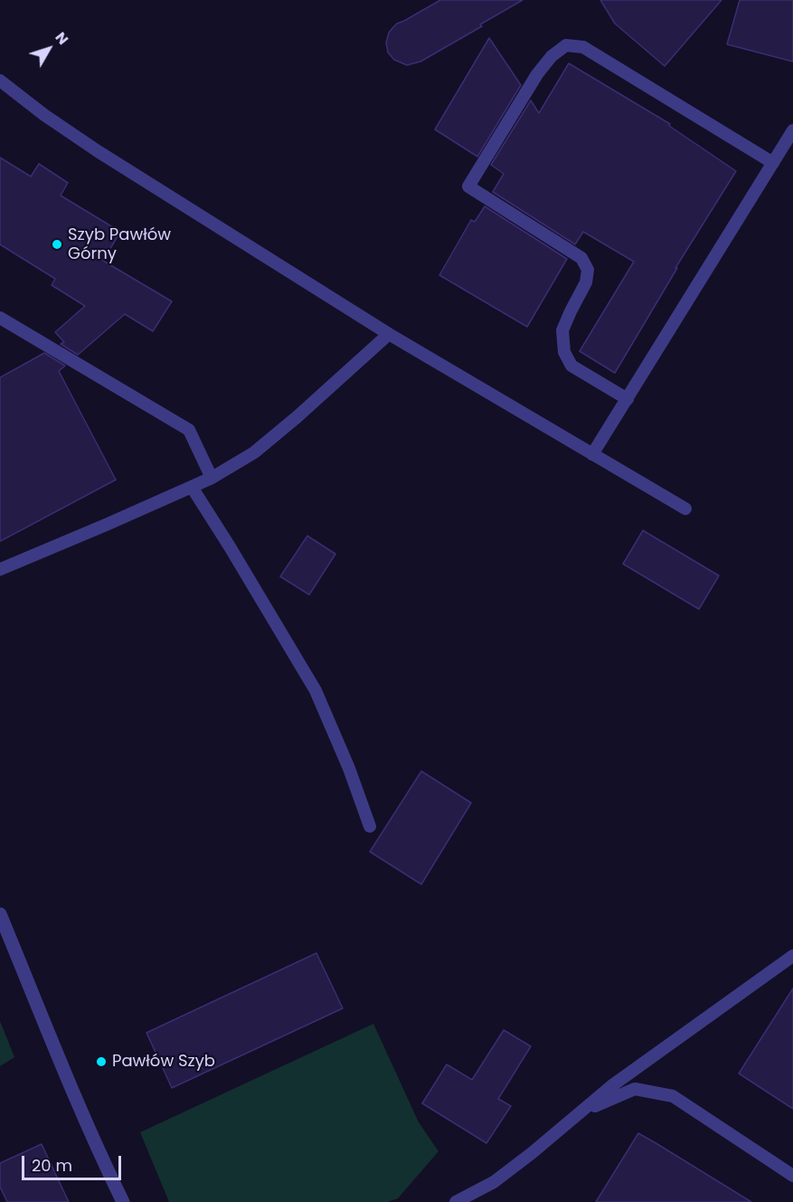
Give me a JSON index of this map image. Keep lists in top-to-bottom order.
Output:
{
  "places": ["Szyb Pawłów Górny", "Pawłów Szyb"],
  "scale_bar": "20 m",
  "north": "top right"
}
